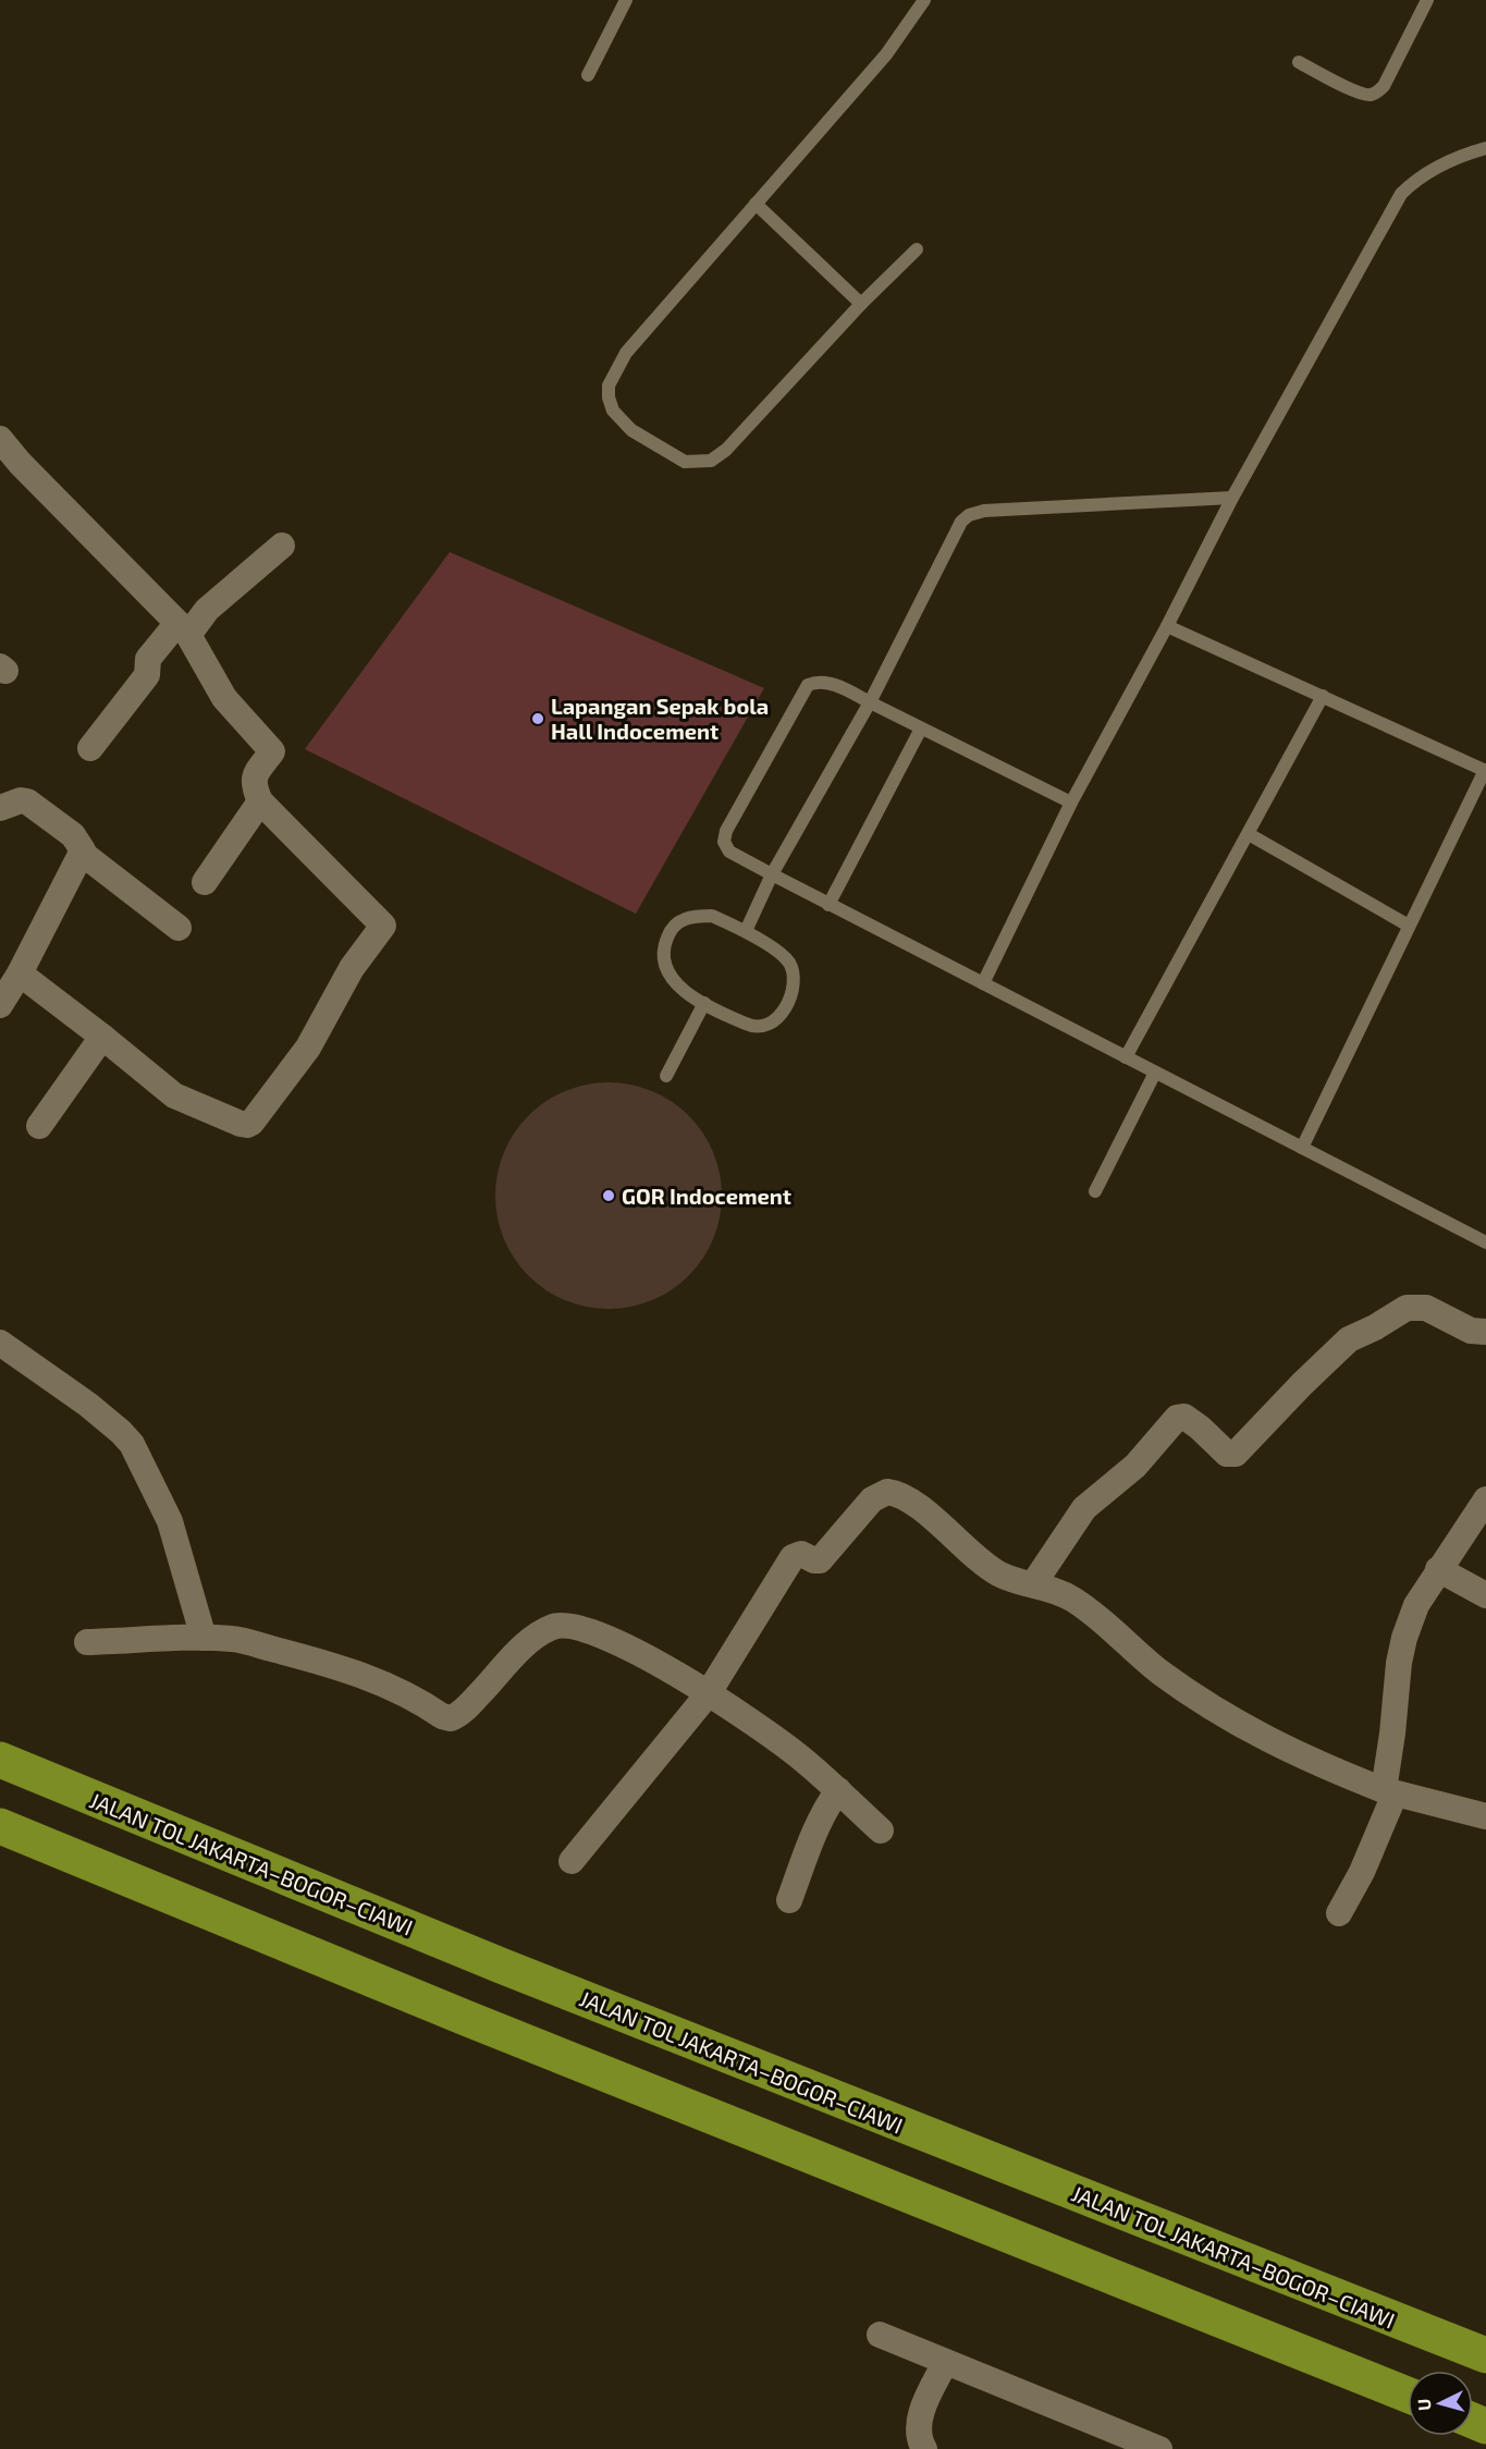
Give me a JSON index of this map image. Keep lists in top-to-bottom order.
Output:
{
  "streets": {
    "highway": ["JALAN TOL JAKARTA–BOGOR–CIAWI"]
  },
  "places": ["Lapangan Sepak bola Hall Indocement", "GOR Indocement"],
  "north": "left"
}
